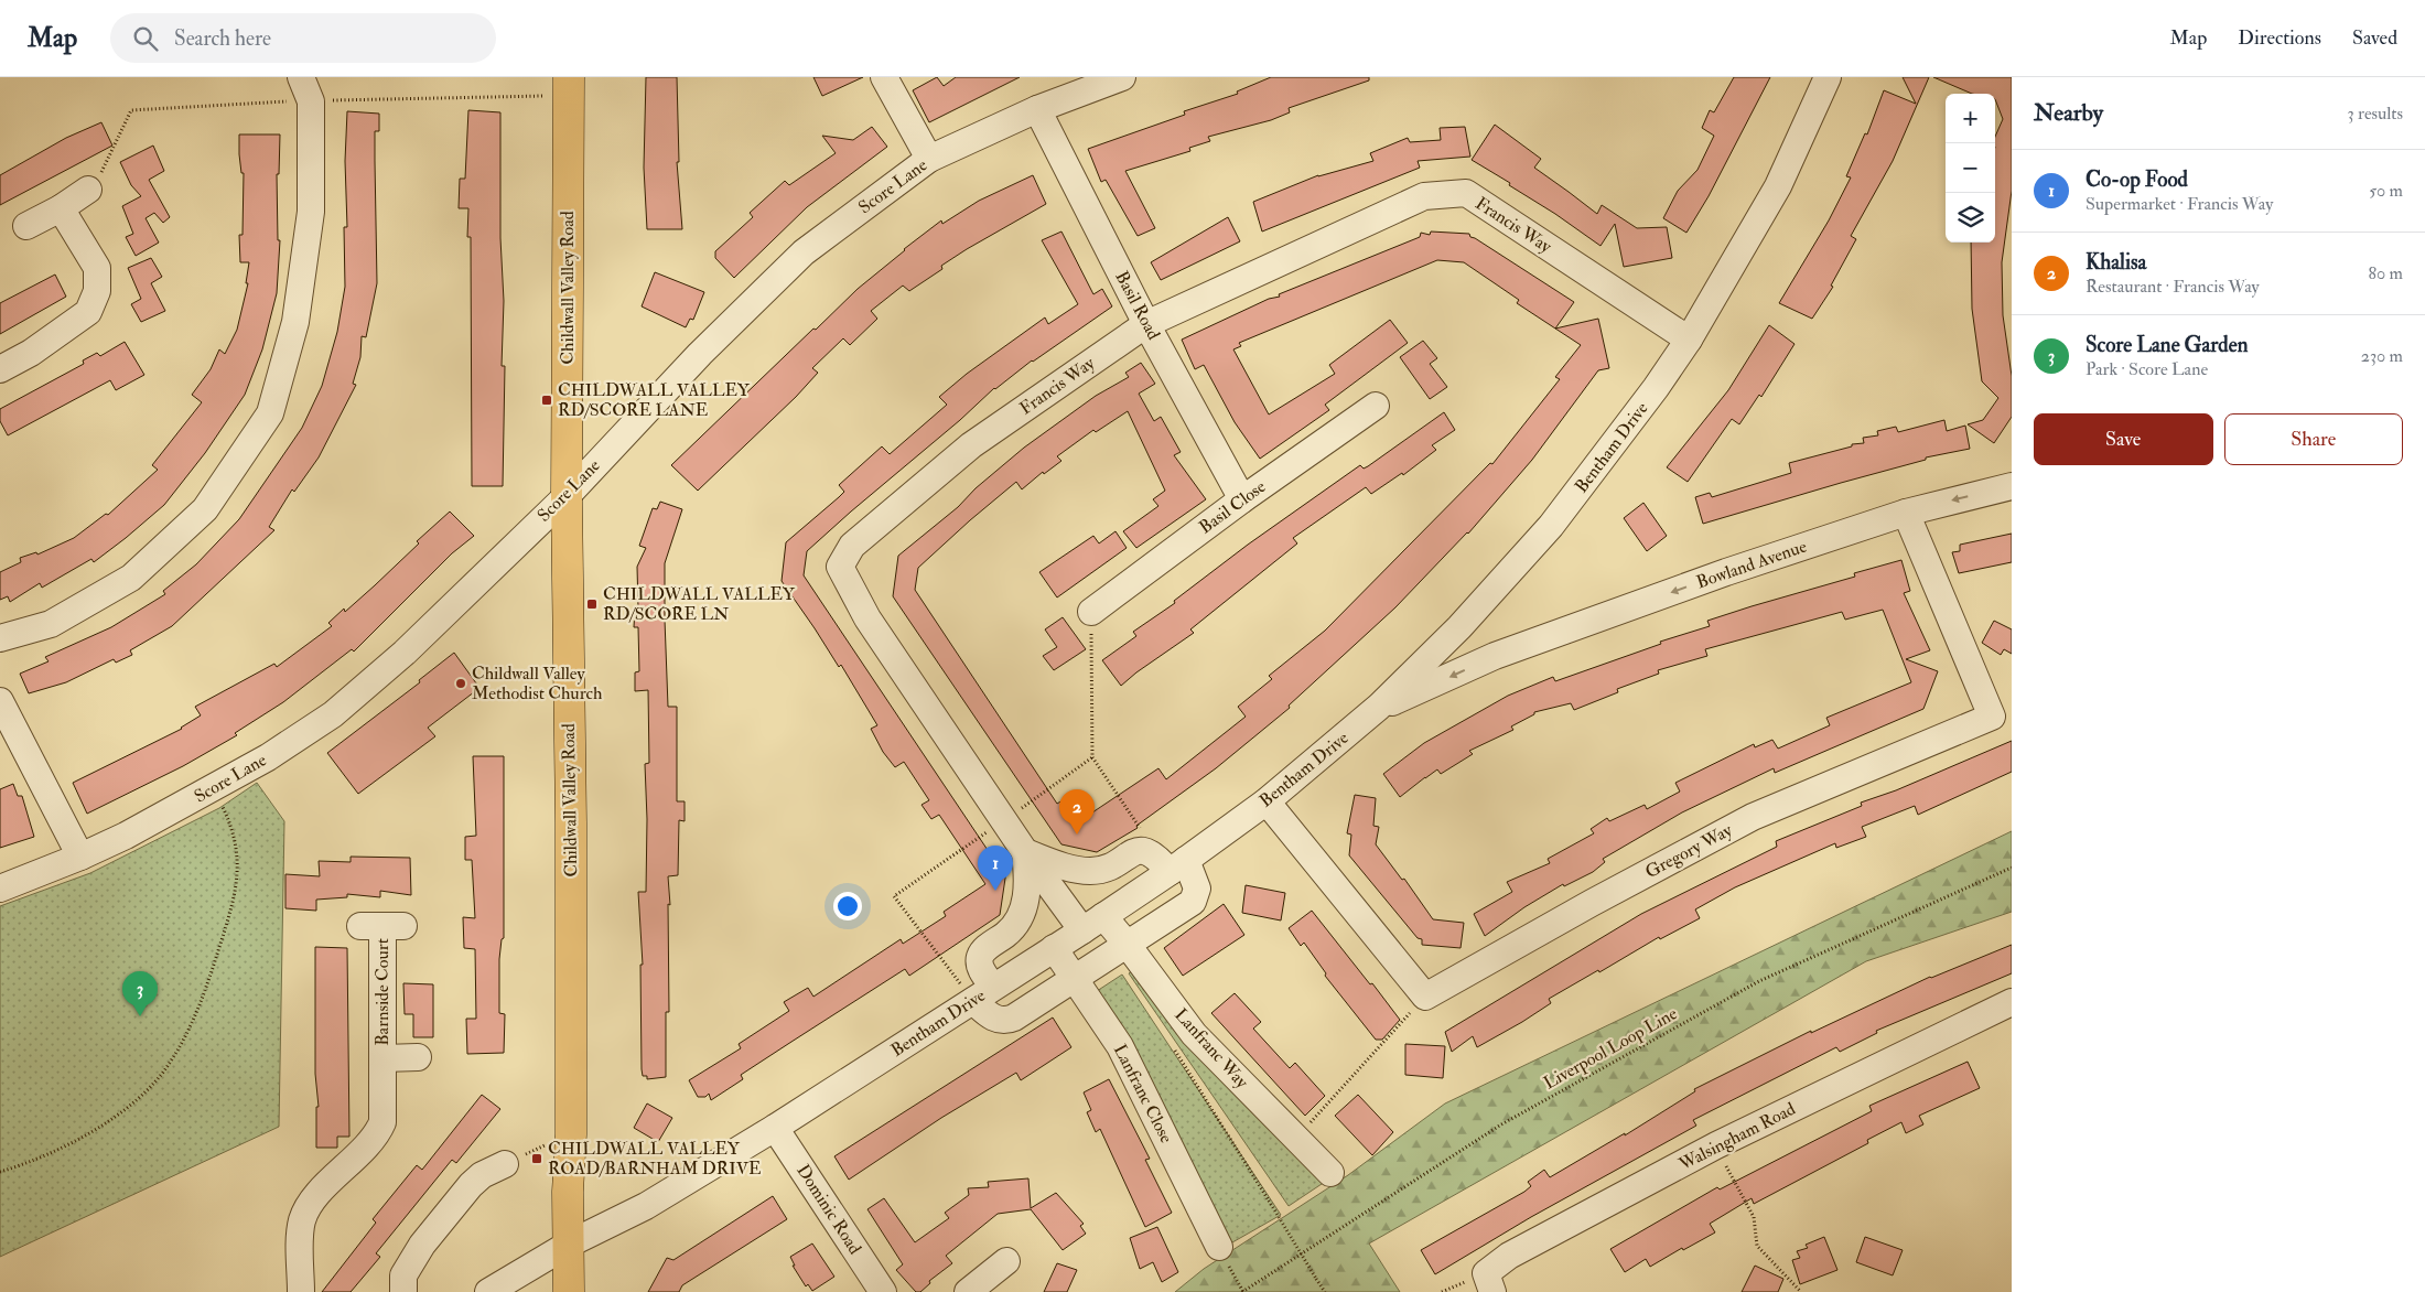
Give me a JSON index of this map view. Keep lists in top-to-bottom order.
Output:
{
  "streets": {
    "main road": ["Childwall Valley Road"],
    "street": [
      "Score Lane",
      "Francis Way",
      "Basil Road",
      "Bentham Drive",
      "Basil Close",
      "Bowland Avenue",
      "Gregory Way",
      "Barnside Court",
      "Lanfranc Way",
      "Lanfranc Close",
      "Walsingham Road",
      "Dominic Road"
    ],
    "path": ["Liverpool Loop Line"]
  },
  "crossings": [
    ["Score Lane", "Childwall Valley Road"],
    ["Score Lane", "Basil Road"],
    ["Francis Way", "Basil Road"],
    ["Francis Way", "Bentham Drive"],
    ["Childwall Valley Road", "Bentham Drive"],
    ["Basil Road", "Basil Close"],
    ["Bentham Drive", "Bowland Avenue"],
    ["Bentham Drive", "Lanfranc Way"],
    ["Bentham Drive", "Lanfranc Close"],
    ["Bentham Drive", "Dominic Road"],
    ["Bowland Avenue", "Gregory Way"]
  ],
  "one_way": ["Bowland Avenue"],
  "places": {
    "transit": ["CHILDWALL VALLEY RD/SCORE LANE", "CHILDWALL VALLEY RD/SCORE LN", "CHILDWALL VALLEY ROAD/BARNHAM DRIVE"],
    "other": ["Childwall Valley Methodist Church"]
  },
  "page": {
    "header": "Map",
    "search": "Search here",
    "nav": ["Map", "Directions", "Saved"],
    "heading": ["Nearby", "3 results"],
    "map_buttons": ["+", "−"],
    "list": [
      {
        "mark": "1",
        "name": "Co-op Food",
        "note": "Supermarket · Francis Way",
        "value": "50 m"
      },
      {
        "mark": "2",
        "name": "Khalisa",
        "note": "Restaurant · Francis Way",
        "value": "80 m"
      },
      {
        "mark": "3",
        "name": "Score Lane Garden",
        "note": "Park · Score Lane",
        "value": "230 m"
      }
    ],
    "buttons": ["Save", "Share"],
    "pins": ["2", "1", "3"]
  }
}
